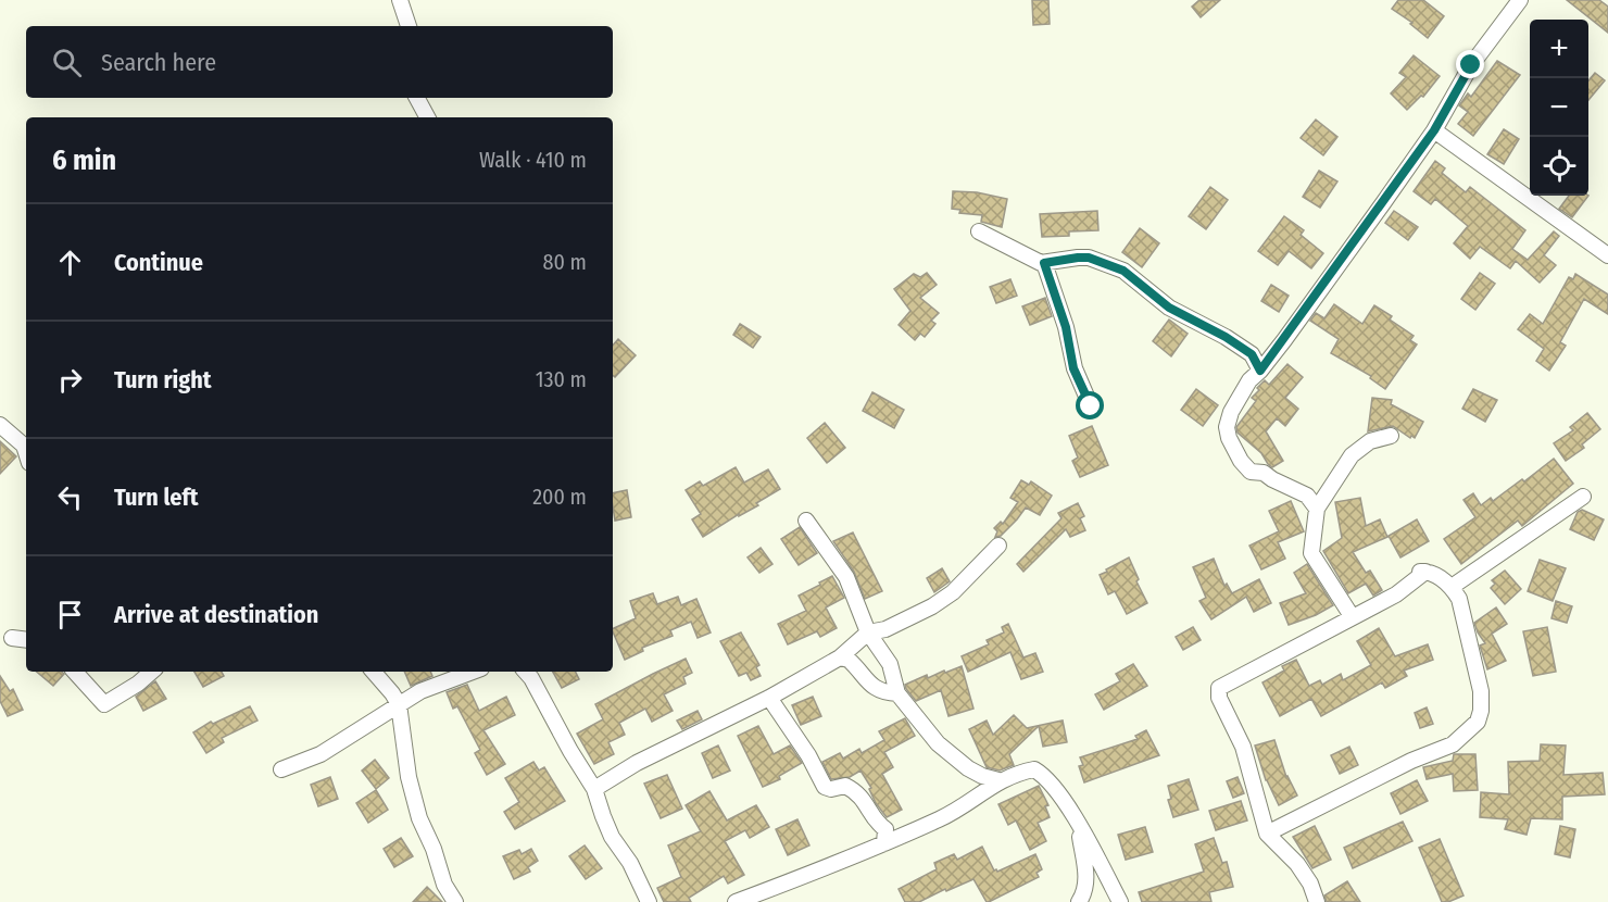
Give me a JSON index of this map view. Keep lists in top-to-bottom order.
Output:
{
  "page": {
    "map_buttons": ["+", "−"],
    "search": "Search here",
    "heading": ["6 min", "Walk · 410 m"],
    "list": [
      ["Continue", "80 m"],
      ["Turn right", "130 m"],
      ["Turn left", "200 m"],
      "Arrive at destination"
    ]
  }
}
